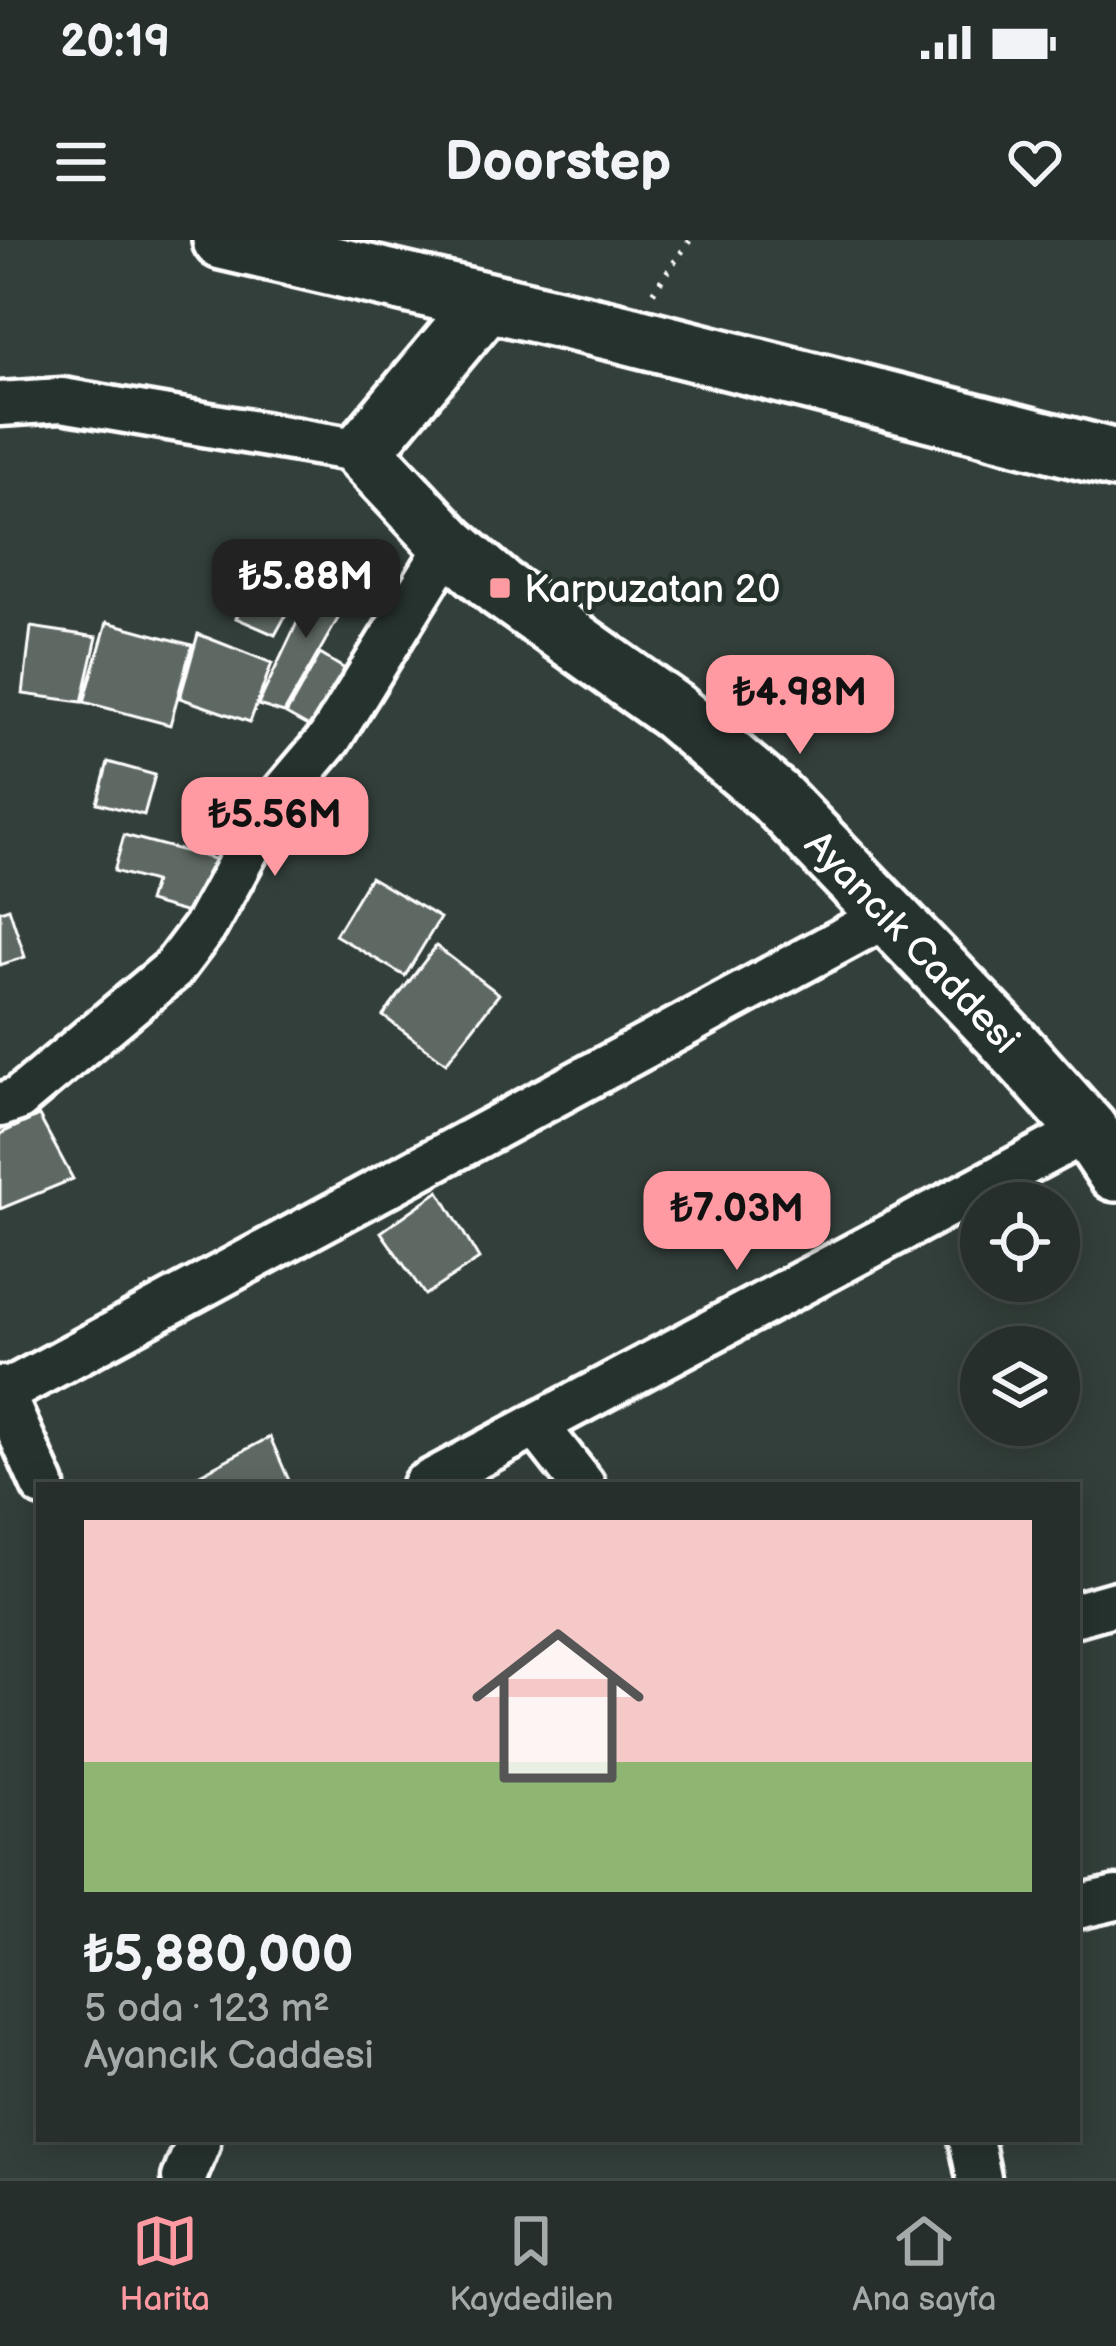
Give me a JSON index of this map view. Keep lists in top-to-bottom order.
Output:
{
  "streets": {
    "street": ["Ayancık Caddesi"]
  },
  "places": {
    "transit": ["Karpuzatan 20"]
  },
  "page": {
    "status": "20:19",
    "header": "Doorstep",
    "price": [
      "₺5.88M",
      "₺4.98M",
      "₺5.56M",
      "₺7.03M"
    ],
    "list": [
      {
        "name": "₺5,880,000",
        "note": "5 oda · 123 m² · Ayancık Caddesi"
      }
    ],
    "tabs": ["Harita", "Kaydedilen", "Ana sayfa"]
  }
}
